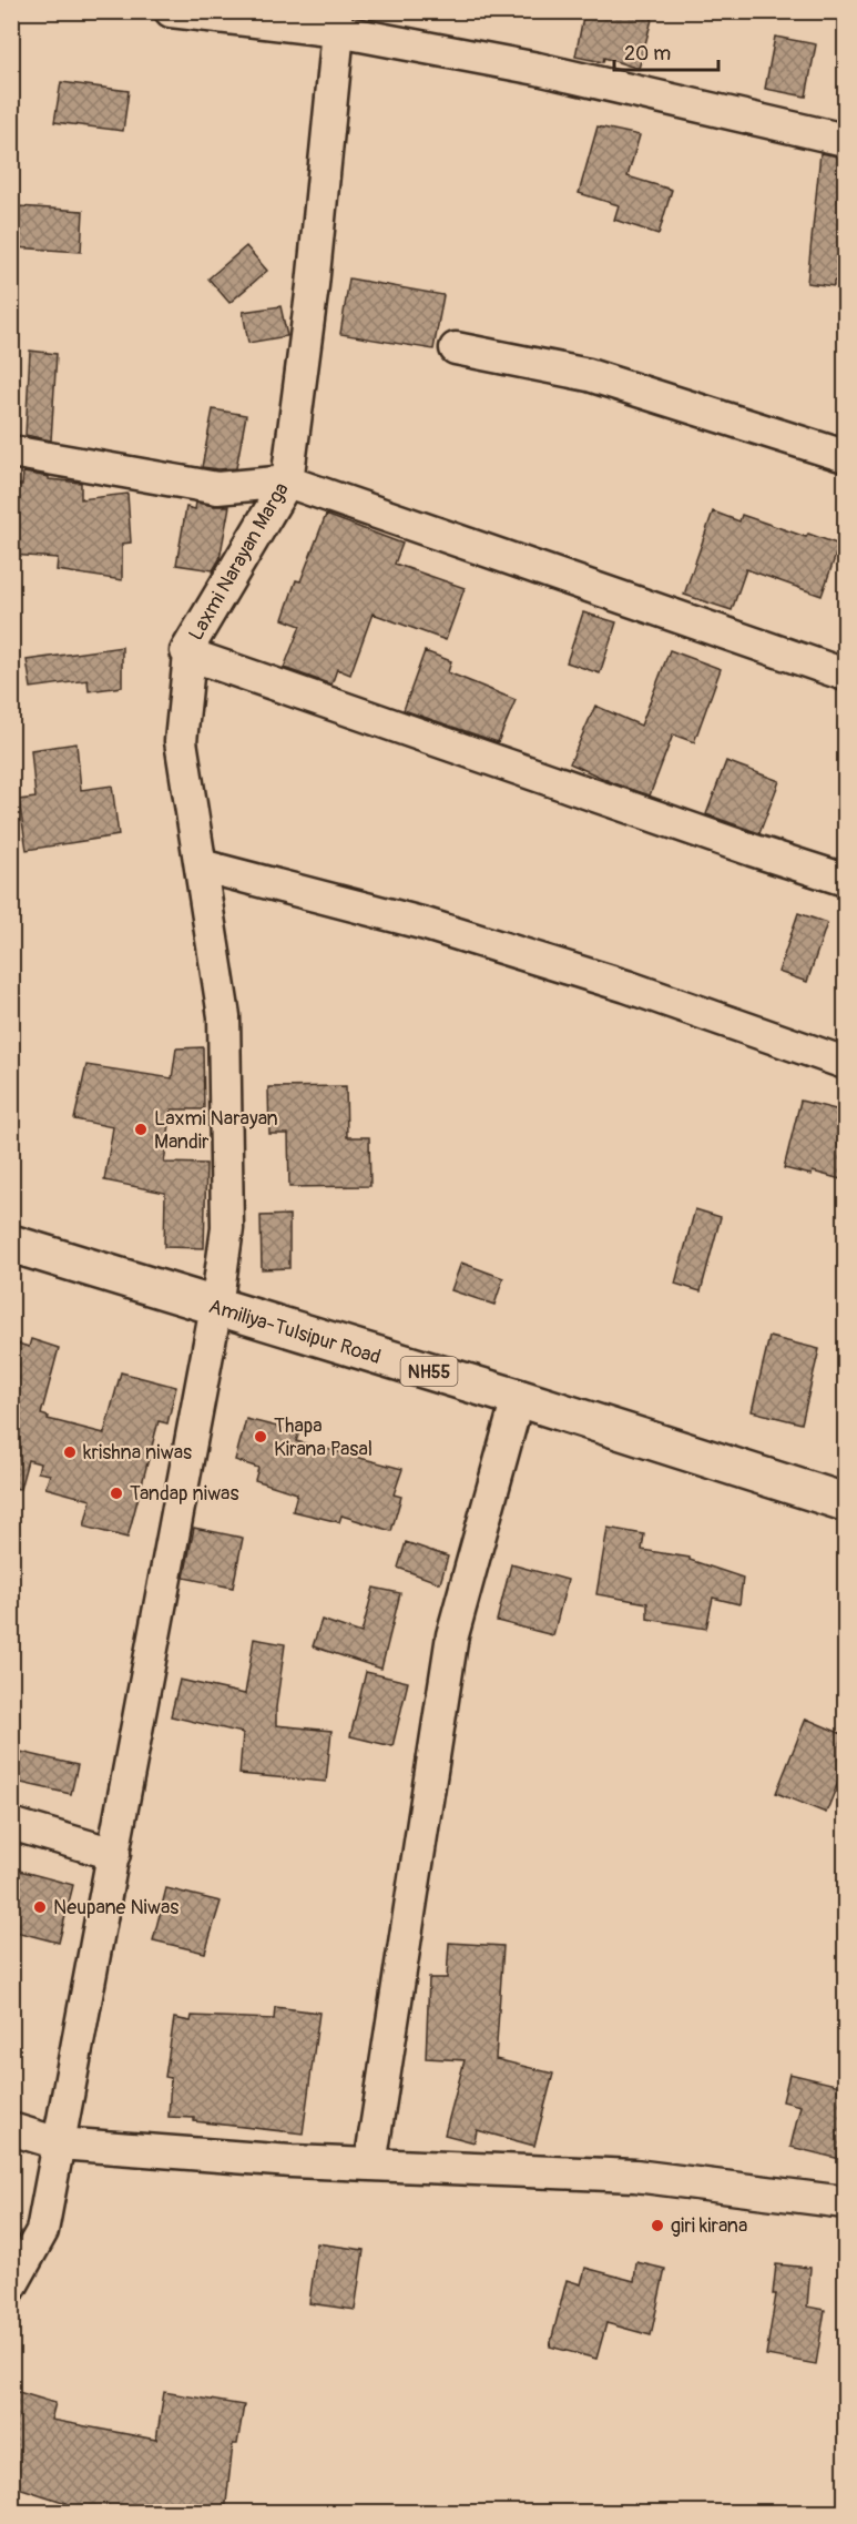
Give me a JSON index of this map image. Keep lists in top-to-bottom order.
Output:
{
  "streets": {
    "main road": ["Amiliya-Tulsipur Road", "NH55"],
    "street": ["Laxmi Narayan Marga"]
  },
  "crossings": [
    ["Laxmi Narayan Marga", "Amiliya-Tulsipur Road"]
  ],
  "places": [
    "Laxmi Narayan Mandir",
    "Thapa Kirana Pasal",
    "krishna niwas",
    "Tandap niwas",
    "Neupane Niwas",
    "giri kirana"
  ],
  "scale_bar": "20 m"
}
